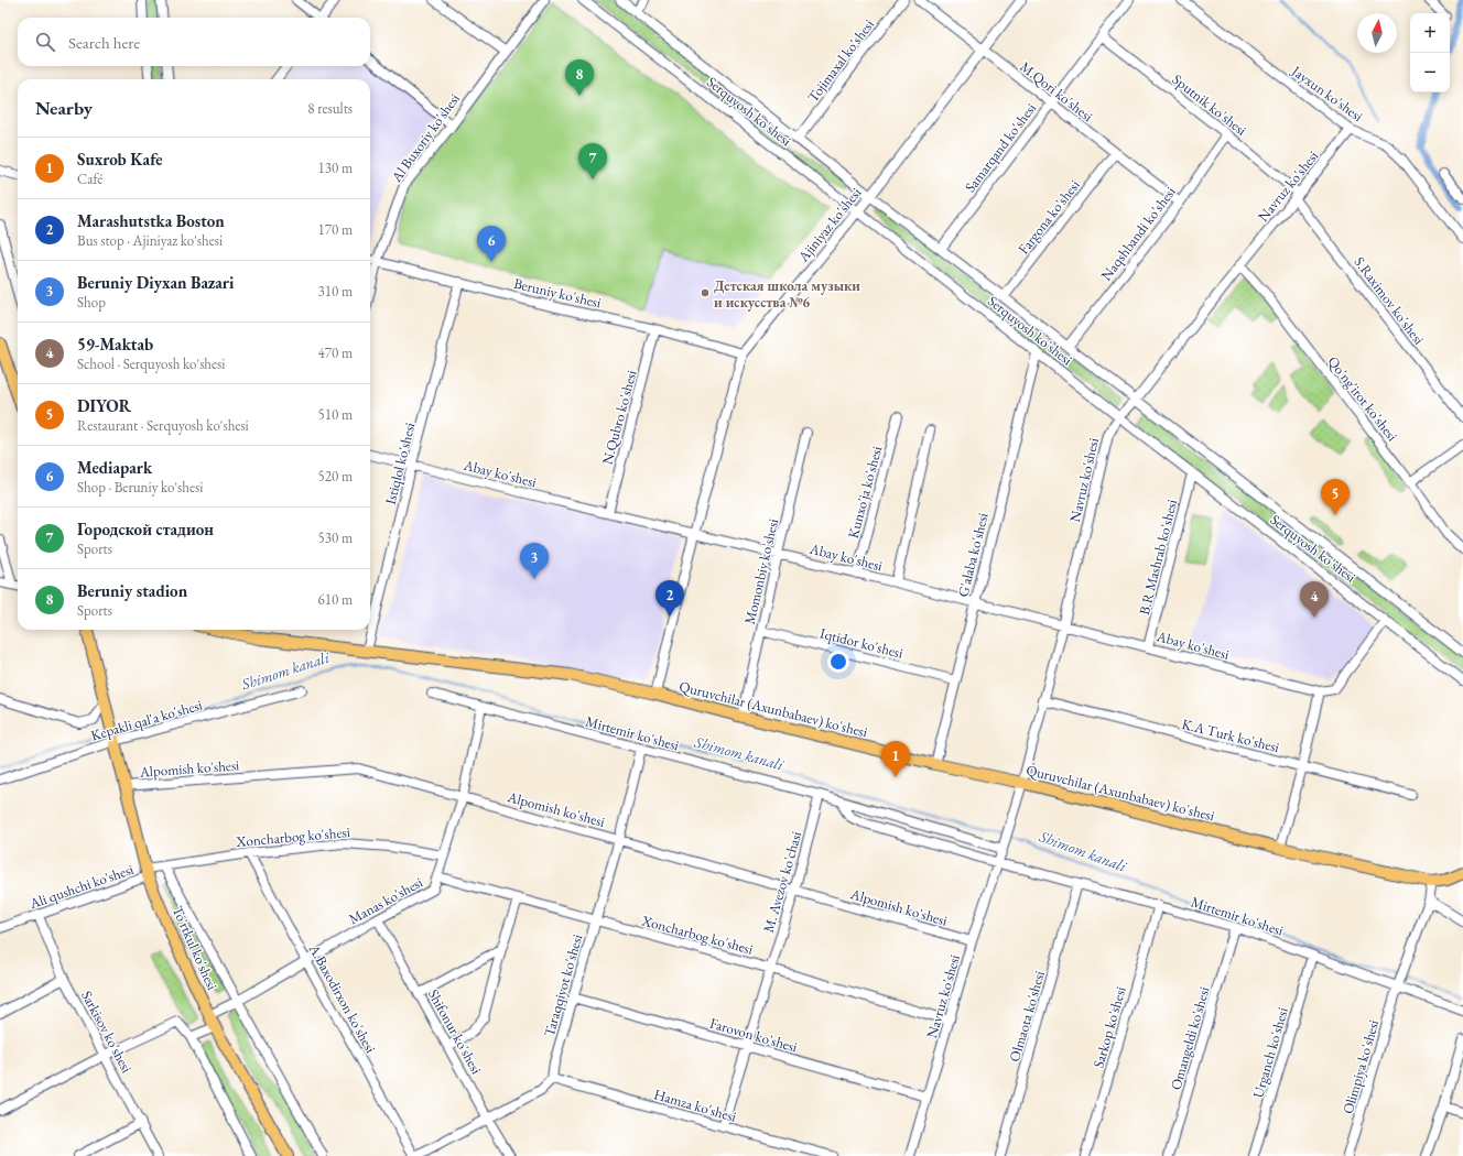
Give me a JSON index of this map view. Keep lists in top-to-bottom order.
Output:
{
  "streets": {
    "main road": ["Quruvchilar (Axunbabaev) ko'shesi", "To'rtkul ko'shesi"],
    "street": [
      "Tojimaxal ko'shesi",
      "M.Qori ko'shesi",
      "Jayxun ko'shesi",
      "Sputnik ko'shesi",
      "Serquyosh ko'shesi",
      "Al Buxoriy ko'shesi",
      "Samarqand ko'shesi",
      "Navruz ko'shesi",
      "Fargona ko'shesi",
      "Ajiniyaz ko'shesi",
      "Naqshbandi ko'shesi",
      "Beruniy ko'shesi",
      "S.Raximov ko'shesi",
      "Qo'ng'irot ko'shesi",
      "N.Qubro ko'shesi",
      "Istiqlol ko'shesi",
      "Abay ko'shesi",
      "Kunxo'ja ko'shesi",
      "G'alaba ko'shesi",
      "B.R Mashrab ko'shesi",
      "Momonbiy ko'shesi",
      "Iqtidor ko'shesi",
      "Kepakli qal'a ko'shesi",
      "Mirtemir ko'shesi",
      "K.A Turk ko'shesi",
      "Alpomish ko'shesi",
      "Xoncharbog ko'shesi",
      "M. Avezov ko'chasi",
      "Ali qushchi ko'shesi",
      "Manas ko'shesi",
      "Taraqqiyot ko'shesi",
      "A.Baxodirxon ko'shesi",
      "Olmaota ko'shesi",
      "Sarkop ko'shesi",
      "Sarkisov ko'shesi",
      "Shifonur ko'shesi",
      "Farovon ko'shesi",
      "Omangeldi ko'shesi",
      "Urganch ko'shesi",
      "Olimpiya ko'shesi",
      "Hamza ko'shesi"
    ]
  },
  "crossings": [
    ["Tojimaxal ko'shesi", "Serquyosh ko'shesi"],
    ["M.Qori ko'shesi", "Samarqand ko'shesi"],
    ["M.Qori ko'shesi", "Fargona ko'shesi"],
    ["M.Qori ko'shesi", "Ajiniyaz ko'shesi"],
    ["M.Qori ko'shesi", "Naqshbandi ko'shesi"],
    ["Jayxun ko'shesi", "Navruz ko'shesi"],
    ["Sputnik ko'shesi", "Samarqand ko'shesi"],
    ["Sputnik ko'shesi", "Navruz ko'shesi"],
    ["Sputnik ko'shesi", "Naqshbandi ko'shesi"],
    ["Sputnik ko'shesi", "S.Raximov ko'shesi"],
    ["Serquyosh ko'shesi", "Samarqand ko'shesi"],
    ["Serquyosh ko'shesi", "Navruz ko'shesi"],
    ["Serquyosh ko'shesi", "Fargona ko'shesi"],
    ["Serquyosh ko'shesi", "Ajiniyaz ko'shesi"],
    ["Serquyosh ko'shesi", "Naqshbandi ko'shesi"],
    ["Serquyosh ko'shesi", "G'alaba ko'shesi"],
    ["Serquyosh ko'shesi", "B.R Mashrab ko'shesi"],
    ["Al Buxoriy ko'shesi", "Beruniy ko'shesi"],
    ["Navruz ko'shesi", "S.Raximov ko'shesi"],
    ["Navruz ko'shesi", "Qo'ng'irot ko'shesi"],
    ["Navruz ko'shesi", "Abay ko'shesi"],
    ["Navruz ko'shesi", "Quruvchilar (Axunbabaev) ko'shesi"],
    ["Navruz ko'shesi", "Mirtemir ko'shesi"],
    ["Navruz ko'shesi", "K.A Turk ko'shesi"],
    ["Navruz ko'shesi", "Alpomish ko'shesi"],
    ["Navruz ko'shesi", "Xoncharbog ko'shesi"],
    ["Navruz ko'shesi", "Farovon ko'shesi"],
    ["Ajiniyaz ko'shesi", "Beruniy ko'shesi"],
    ["Ajiniyaz ko'shesi", "Abay ko'shesi"],
    ["Ajiniyaz ko'shesi", "Quruvchilar (Axunbabaev) ko'shesi"],
    ["Beruniy ko'shesi", "N.Qubro ko'shesi"],
    ["Beruniy ko'shesi", "Istiqlol ko'shesi"],
    ["N.Qubro ko'shesi", "Abay ko'shesi"],
    ["Istiqlol ko'shesi", "Abay ko'shesi"],
    ["Istiqlol ko'shesi", "Quruvchilar (Axunbabaev) ko'shesi"],
    ["Abay ko'shesi", "Kunxo'ja ko'shesi"],
    ["Abay ko'shesi", "G'alaba ko'shesi"],
    ["Abay ko'shesi", "B.R Mashrab ko'shesi"],
    ["Abay ko'shesi", "Momonbiy ko'shesi"],
    ["G'alaba ko'shesi", "Iqtidor ko'shesi"],
    ["G'alaba ko'shesi", "Quruvchilar (Axunbabaev) ko'shesi"],
    ["Momonbiy ko'shesi", "Iqtidor ko'shesi"],
    ["Momonbiy ko'shesi", "Quruvchilar (Axunbabaev) ko'shesi"],
    ["Quruvchilar (Axunbabaev) ko'shesi", "Olimpiya ko'shesi"],
    ["Kepakli qal'a ko'shesi", "To'rtkul ko'shesi"],
    ["Mirtemir ko'shesi", "M. Avezov ko'chasi"],
    ["Mirtemir ko'shesi", "Manas ko'shesi"],
    ["Mirtemir ko'shesi", "Taraqqiyot ko'shesi"],
    ["Mirtemir ko'shesi", "Olmaota ko'shesi"],
    ["Mirtemir ko'shesi", "Sarkop ko'shesi"],
    ["Mirtemir ko'shesi", "Omangeldi ko'shesi"],
    ["Mirtemir ko'shesi", "Urganch ko'shesi"],
    ["Mirtemir ko'shesi", "Olimpiya ko'shesi"],
    ["Alpomish ko'shesi", "M. Avezov ko'chasi"],
    ["Alpomish ko'shesi", "Manas ko'shesi"],
    ["Alpomish ko'shesi", "To'rtkul ko'shesi"],
    ["Alpomish ko'shesi", "Taraqqiyot ko'shesi"],
    ["Xoncharbog ko'shesi", "M. Avezov ko'chasi"],
    ["Xoncharbog ko'shesi", "Ali qushchi ko'shesi"],
    ["Xoncharbog ko'shesi", "Manas ko'shesi"],
    ["Xoncharbog ko'shesi", "To'rtkul ko'shesi"],
    ["Xoncharbog ko'shesi", "Taraqqiyot ko'shesi"],
    ["Xoncharbog ko'shesi", "A.Baxodirxon ko'shesi"],
    ["M. Avezov ko'chasi", "Farovon ko'shesi"],
    ["M. Avezov ko'chasi", "Hamza ko'shesi"],
    ["Ali qushchi ko'shesi", "To'rtkul ko'shesi"],
    ["Ali qushchi ko'shesi", "Sarkisov ko'shesi"],
    ["Manas ko'shesi", "To'rtkul ko'shesi"],
    ["Manas ko'shesi", "A.Baxodirxon ko'shesi"],
    ["Manas ko'shesi", "Shifonur ko'shesi"],
    ["Taraqqiyot ko'shesi", "Farovon ko'shesi"],
    ["Taraqqiyot ko'shesi", "Hamza ko'shesi"]
  ],
  "water": ["Shimom kanali"],
  "places": ["Детская школа музыки и искусства №6"],
  "north": "top",
  "page": {
    "map_buttons": ["+", "−"],
    "search": "Search here",
    "pins": [
      "8",
      "7",
      "6",
      "5",
      "3",
      "2",
      "4",
      "1"
    ],
    "heading": ["Nearby", "8 results"],
    "list": [
      {
        "mark": "1",
        "name": "Suxrob Kafe",
        "note": "Café",
        "value": "130 m"
      },
      {
        "mark": "2",
        "name": "Marashutstka Boston",
        "note": "Bus stop · Ajiniyaz ko'shesi",
        "value": "170 m"
      },
      {
        "mark": "3",
        "name": "Beruniy Diyxan Bazari",
        "note": "Shop",
        "value": "310 m"
      },
      {
        "mark": "4",
        "name": "59-Maktab",
        "note": "School · Serquyosh ko'shesi",
        "value": "470 m"
      },
      {
        "mark": "5",
        "name": "DIYOR",
        "note": "Restaurant · Serquyosh ko'shesi",
        "value": "510 m"
      },
      {
        "mark": "6",
        "name": "Mediapark",
        "note": "Shop · Beruniy ko'shesi",
        "value": "520 m"
      },
      {
        "mark": "7",
        "name": "Городской стадион",
        "note": "Sports",
        "value": "530 m"
      },
      {
        "mark": "8",
        "name": "Beruniy stadion",
        "note": "Sports",
        "value": "610 m"
      }
    ]
  }
}
